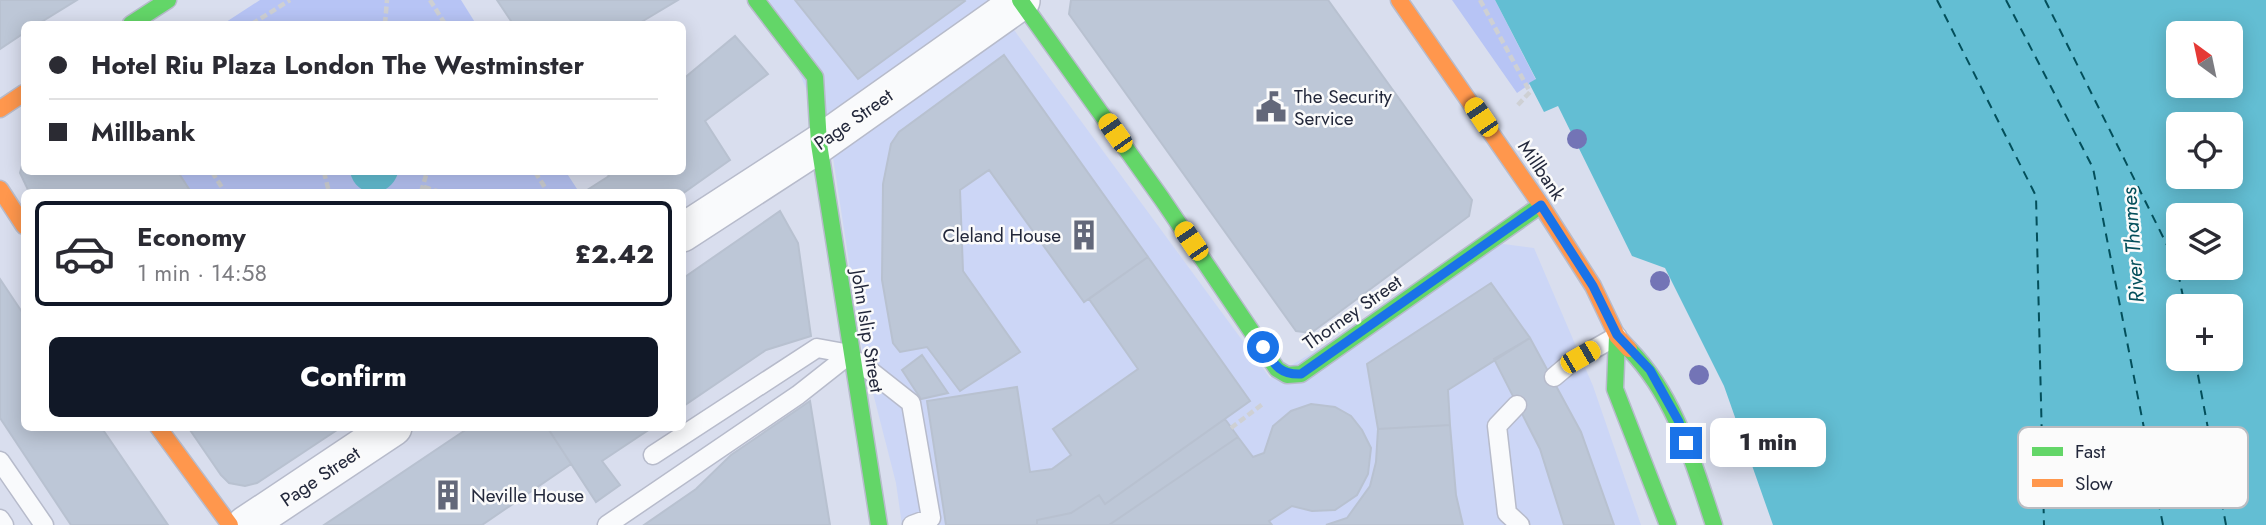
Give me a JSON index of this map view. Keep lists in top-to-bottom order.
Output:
{
  "streets": {
    "street": [
      "Page Street",
      "Millbank",
      "Thorney Street",
      "John Islip Street"
    ]
  },
  "crossings": [
    ["Page Street", "Thorney Street"],
    ["Page Street", "John Islip Street"],
    ["Millbank", "Thorney Street"]
  ],
  "water": ["River Thames"],
  "places": {
    "public building": ["The Security Service"],
    "building": ["Cleland House", "Neville House"]
  },
  "legend": ["Fast", "Slow"],
  "north": "top left",
  "page": {
    "map_buttons": "+",
    "banner": ["Hotel Riu Plaza London The Westminster", "Millbank"],
    "list": [
      {
        "name": "Economy",
        "note": "1 min · 14:58",
        "value": "£2.42"
      }
    ],
    "buttons": "Confirm",
    "bubble": "1 min"
  }
}
